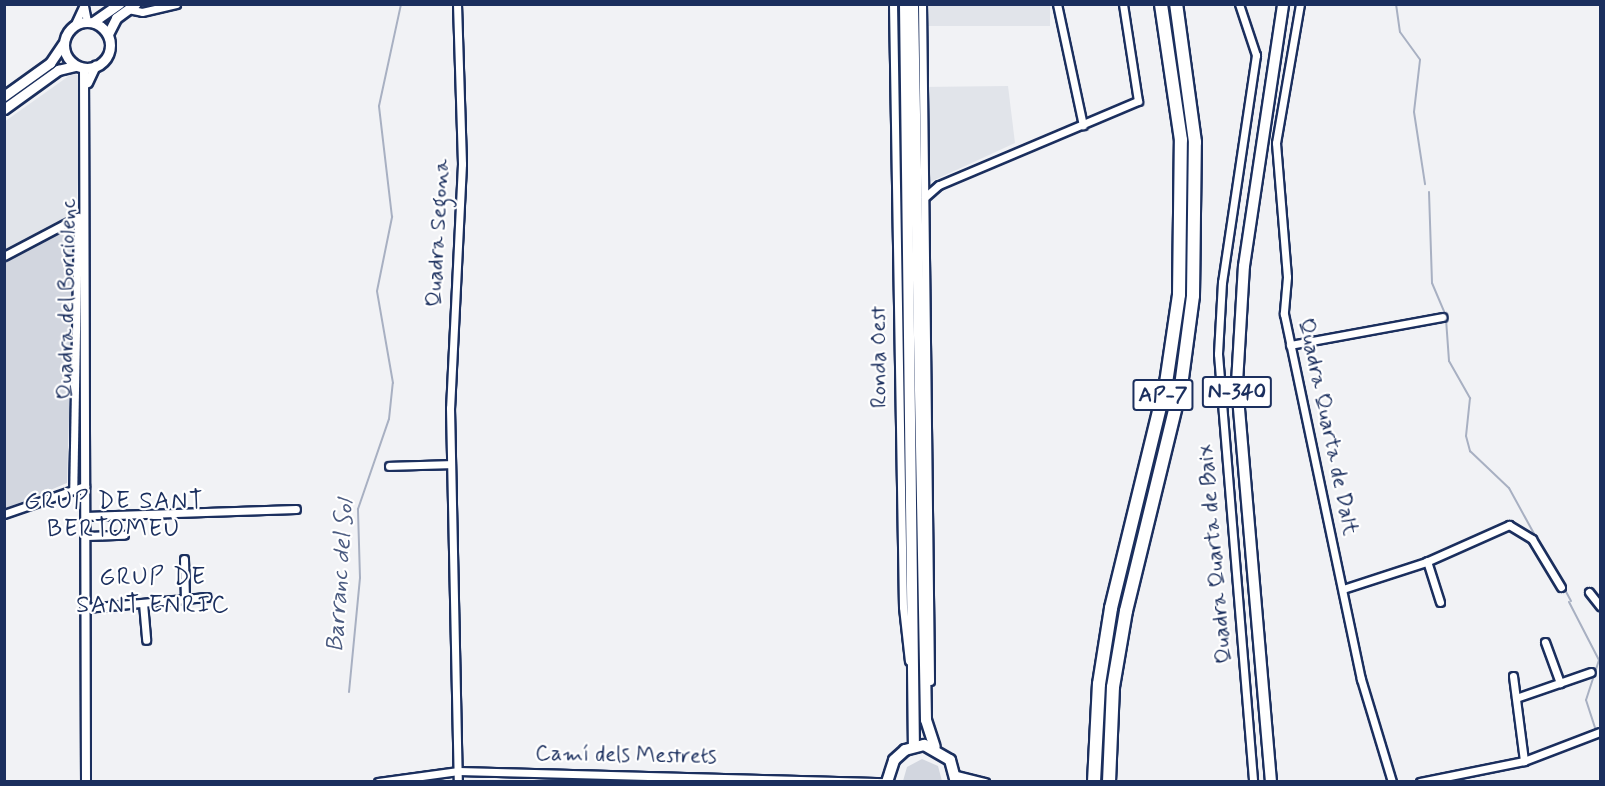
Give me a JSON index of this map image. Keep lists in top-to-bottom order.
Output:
{
  "streets": {
    "highway": ["AP-7"],
    "main road": ["Ronda Oest", "N-340"],
    "street": [
      "Quadra Segona",
      "Quadra del Borriolenc",
      "Quadra Quarta de Dalt",
      "Quadra Quarta de Baix",
      "Camí dels Mestrets"
    ]
  },
  "crossings": [
    ["Quadra Segona", "Camí dels Mestrets"]
  ],
  "districts": ["GRUP DE SANT BERTOMEU", "GRUP DE SANT ENRIC"],
  "water": ["Barranc del Sol"]
}
